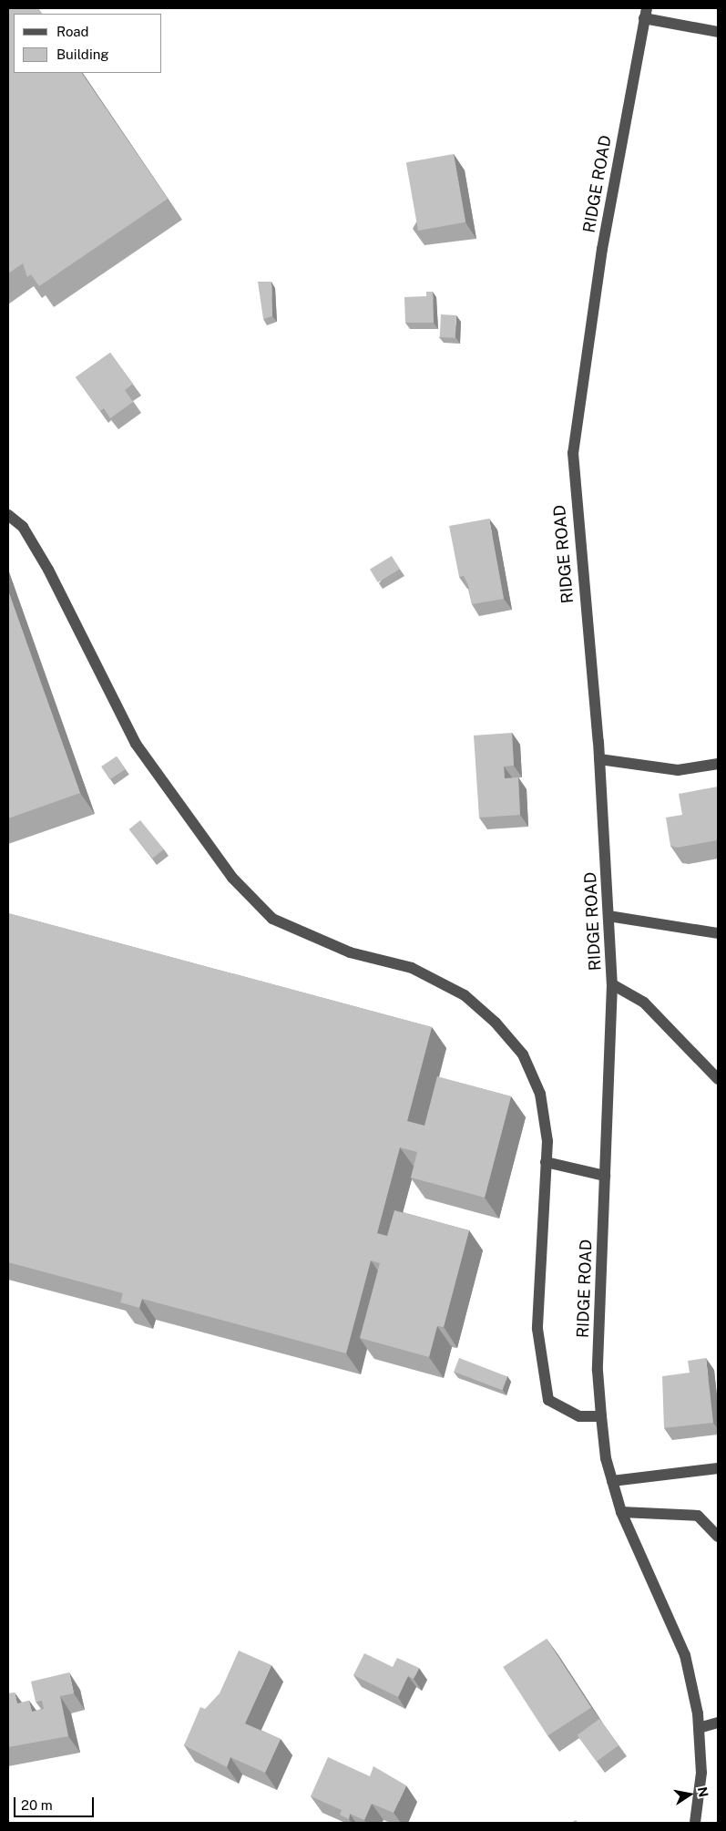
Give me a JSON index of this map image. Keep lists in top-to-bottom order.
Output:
{
  "streets": {
    "street": ["RIDGE ROAD"]
  },
  "legend": ["Road", "Building"],
  "scale_bar": "20 m",
  "north": "right"
}
